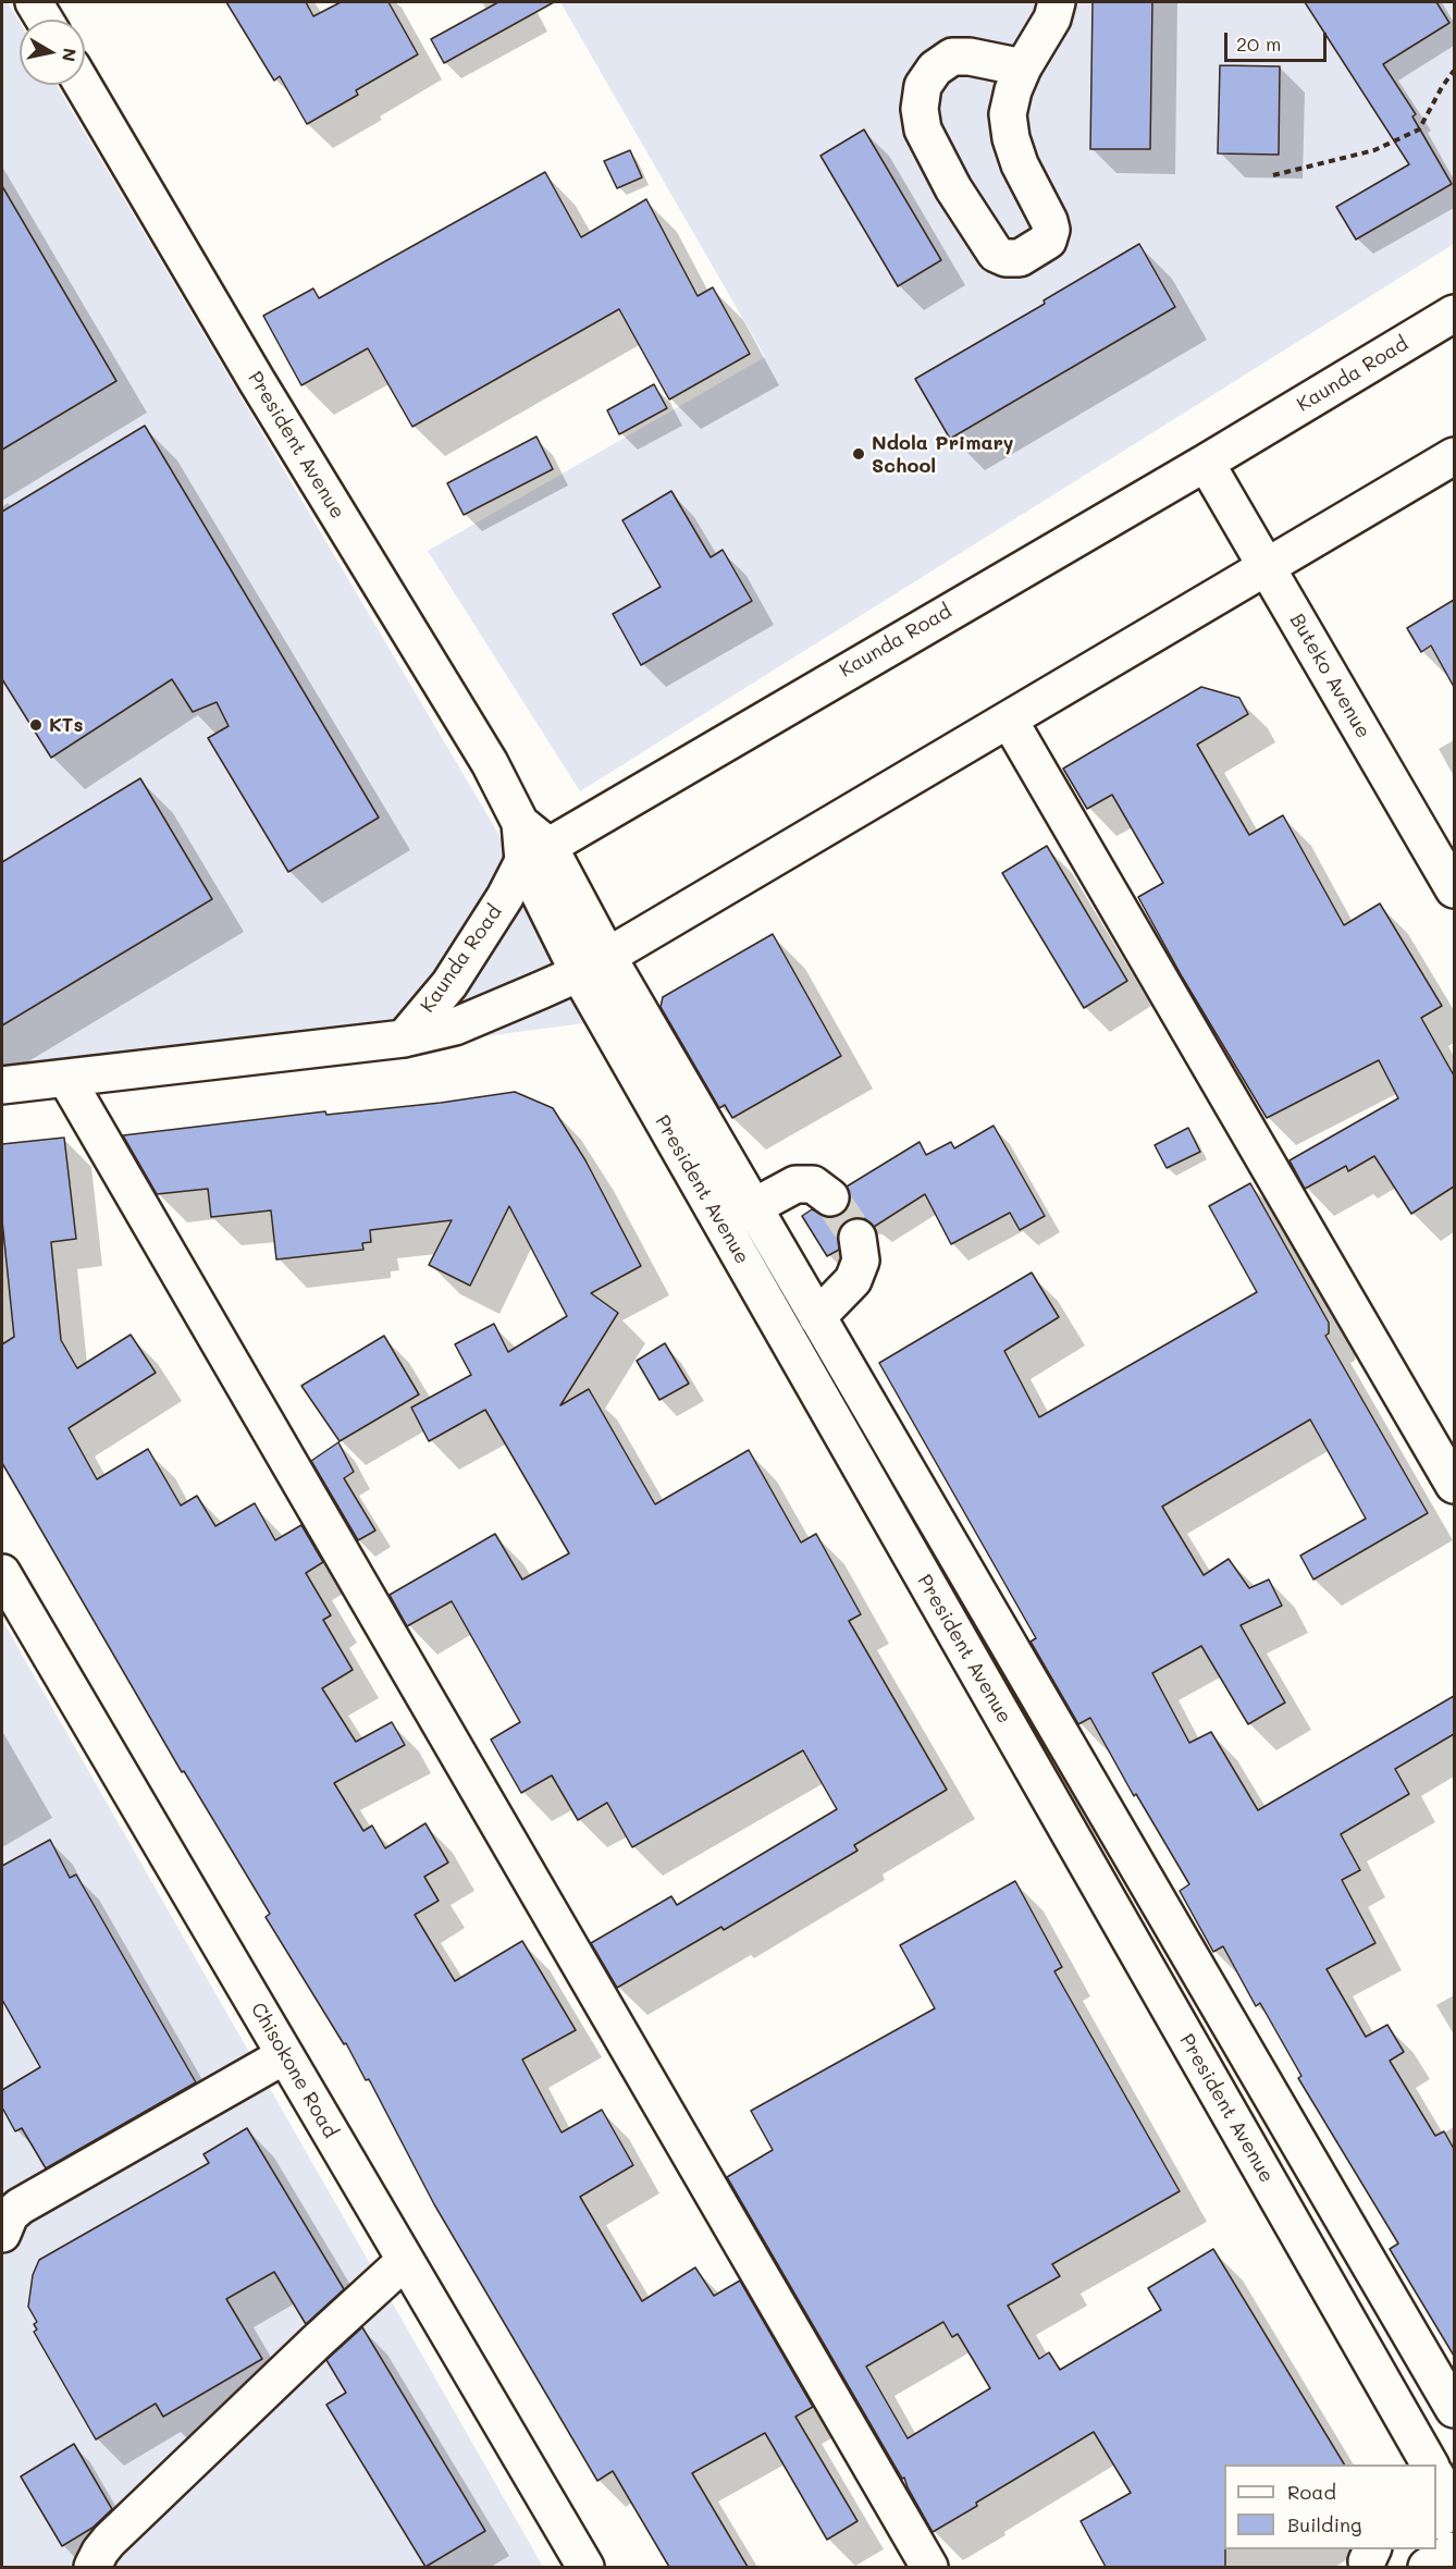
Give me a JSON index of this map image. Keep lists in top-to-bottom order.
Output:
{
  "streets": {
    "street": [
      "Kaunda Road",
      "President Avenue",
      "Buteko Avenue",
      "Chisokone Road"
    ]
  },
  "crossings": [
    ["Kaunda Road", "President Avenue"],
    ["Kaunda Road", "Buteko Avenue"]
  ],
  "places": ["Ndola Primary School", "KTs"],
  "legend": ["Road", "Building"],
  "scale_bar": "20 m",
  "north": "right"
}
